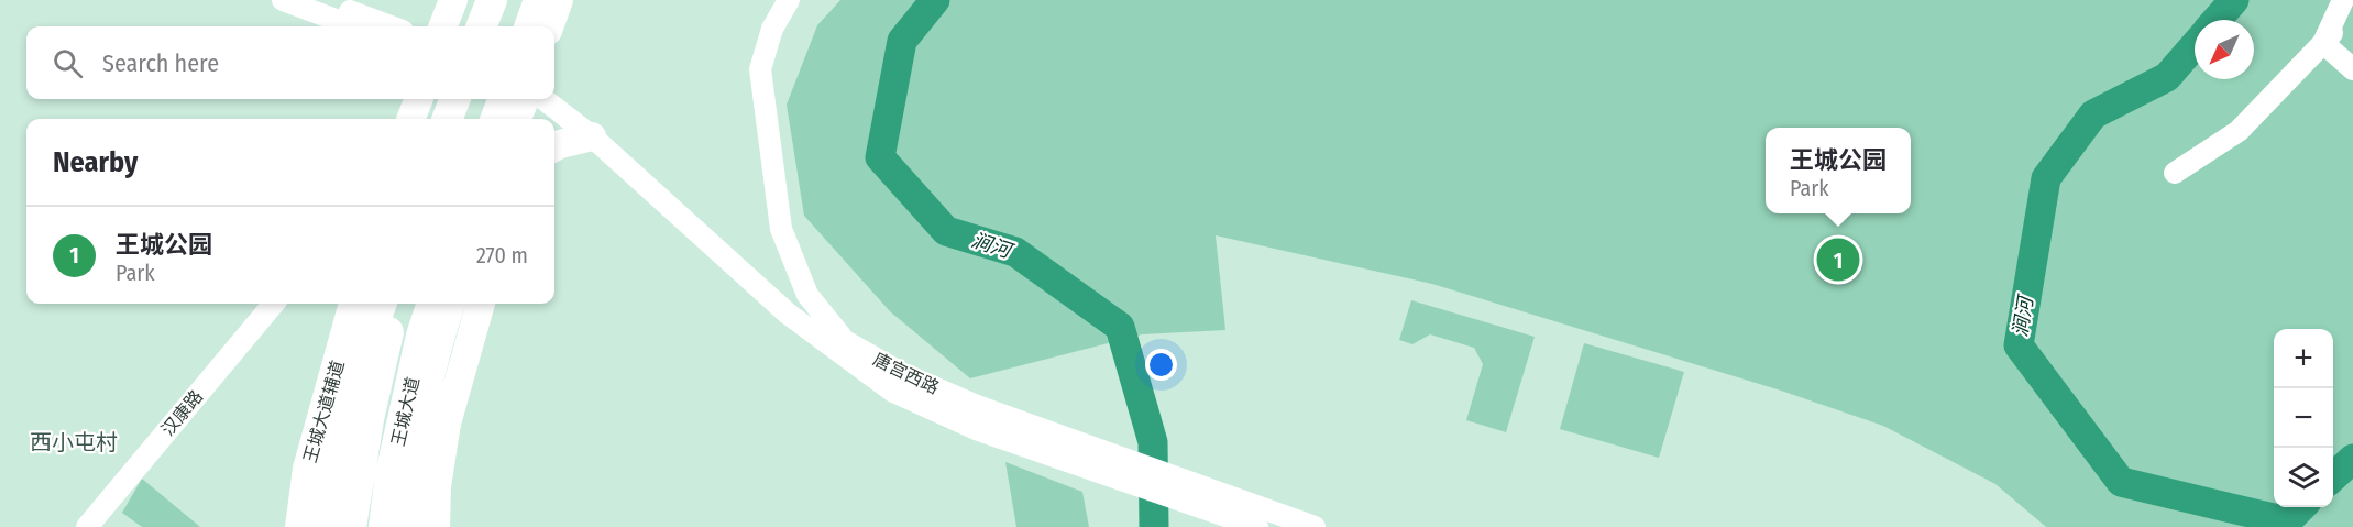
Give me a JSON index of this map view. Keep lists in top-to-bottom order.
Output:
{
  "streets": {
    "highway": ["王城大道"],
    "main road": ["王城大道辅道"],
    "street": ["唐宫西路", "汉康路"]
  },
  "districts": ["西小屯村"],
  "water": ["涧河"],
  "north": "bottom left",
  "page": {
    "search": "Search here",
    "heading": "Nearby",
    "popup": ["王城公园", "Park"],
    "list": [
      {
        "mark": "1",
        "name": "王城公园",
        "note": "Park",
        "value": "270 m"
      }
    ],
    "pins": "1",
    "map_buttons": ["+", "−"]
  }
}
